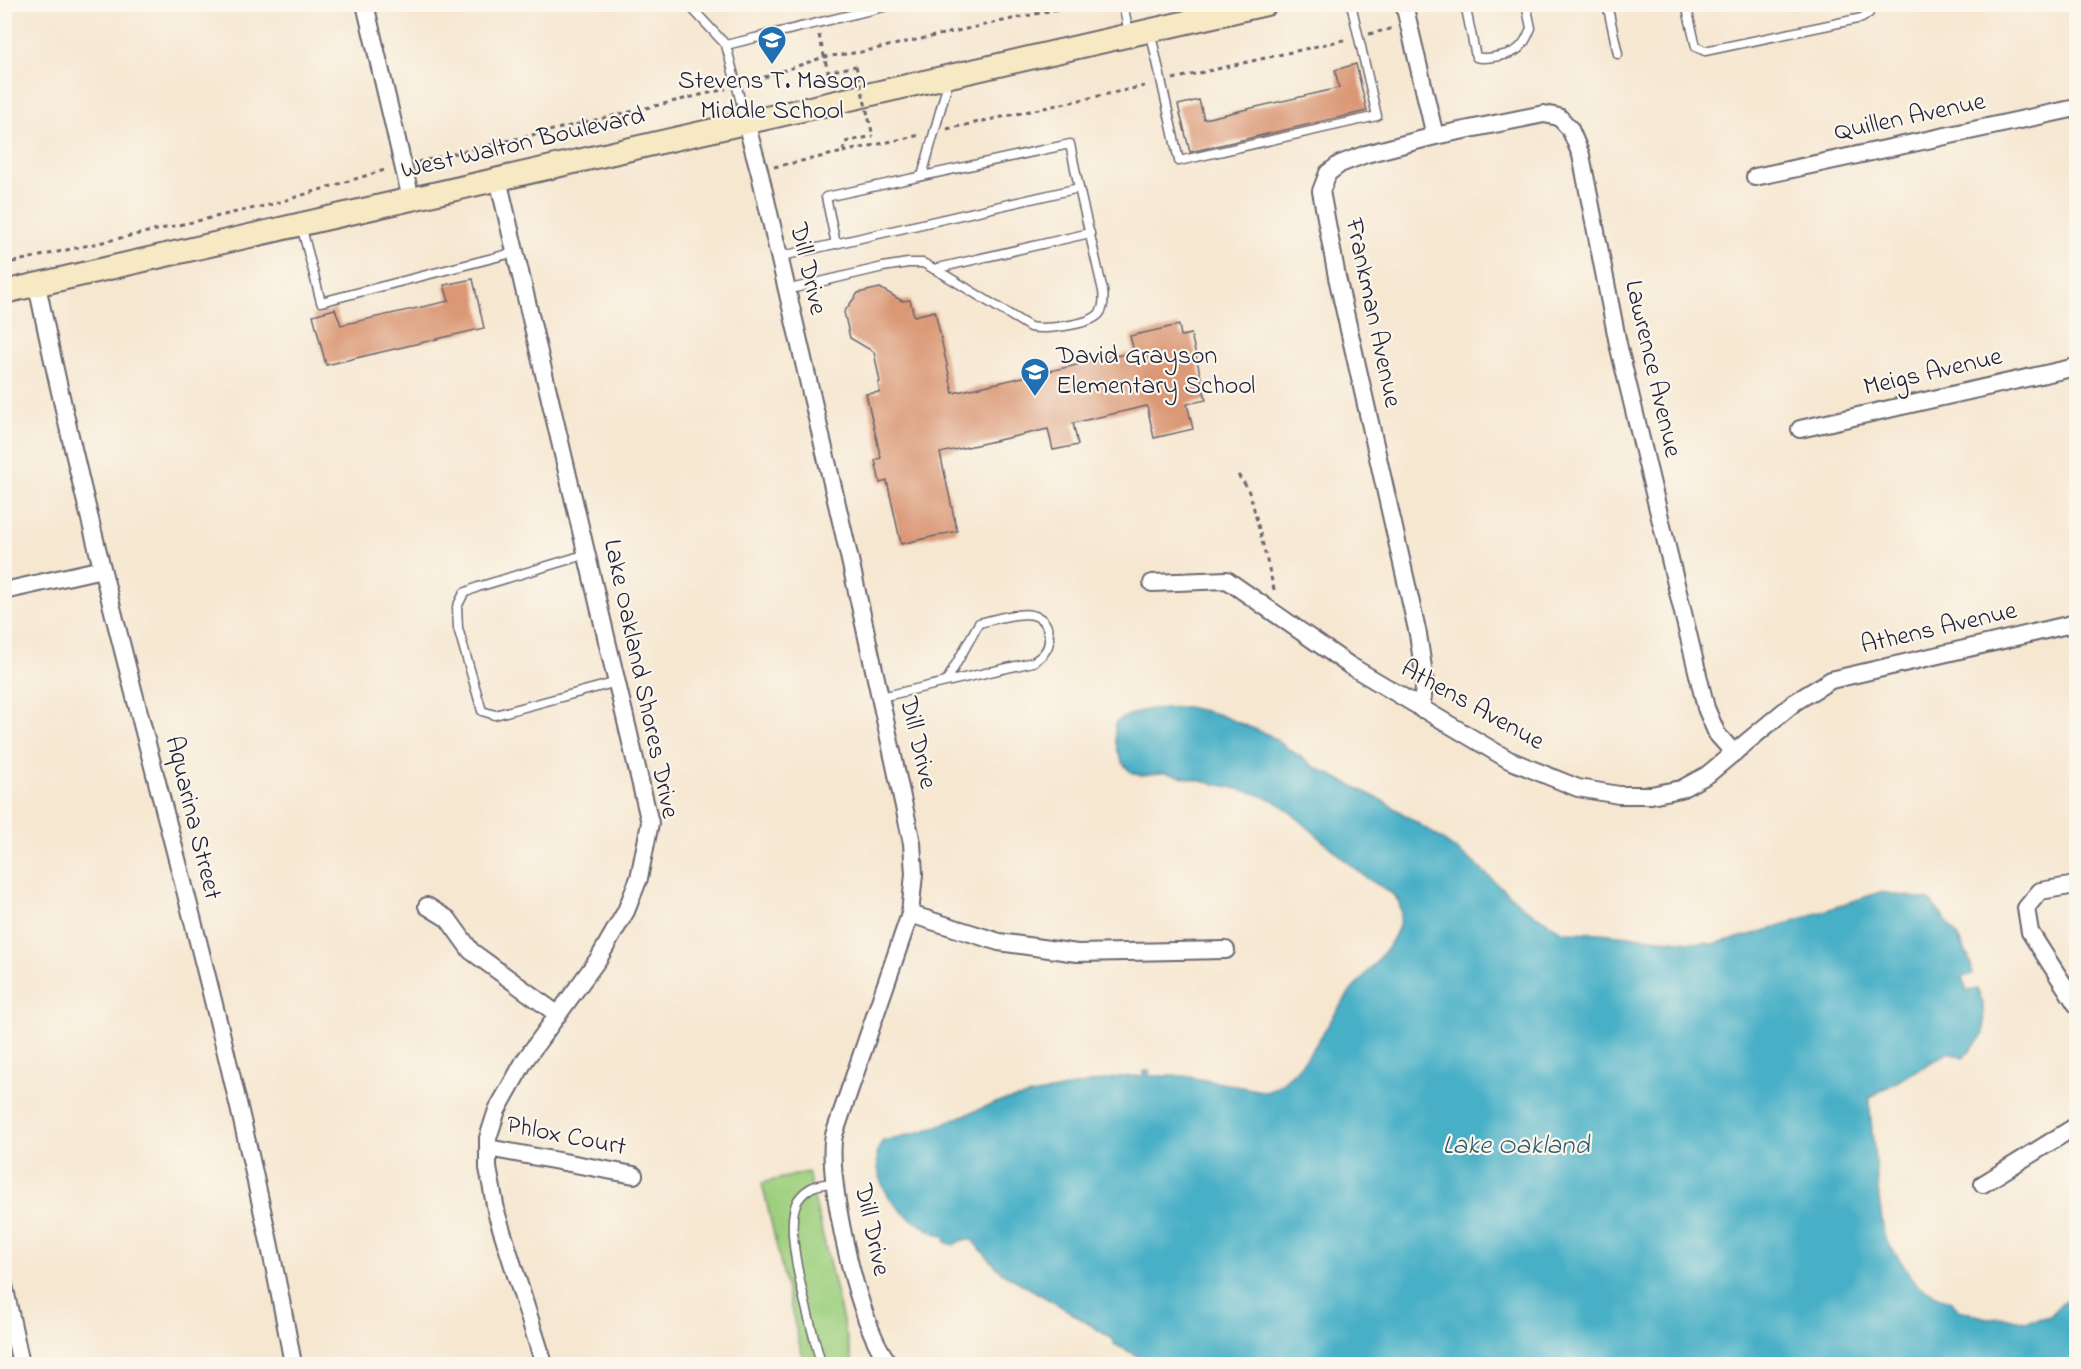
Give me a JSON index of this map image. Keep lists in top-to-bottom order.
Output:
{
  "streets": {
    "main road": ["West Walton Boulevard"],
    "street": [
      "Quillen Avenue",
      "Dill Drive",
      "Frankman Avenue",
      "Lawrence Avenue",
      "Meigs Avenue",
      "Athens Avenue",
      "Lake Oakland Shores Drive",
      "Aquarina Street",
      "Phlox Court"
    ]
  },
  "crossings": [
    ["West Walton Boulevard", "Dill Drive"],
    ["West Walton Boulevard", "Lake Oakland Shores Drive"],
    ["West Walton Boulevard", "Aquarina Street"],
    ["Frankman Avenue", "Lawrence Avenue"],
    ["Frankman Avenue", "Athens Avenue"],
    ["Lawrence Avenue", "Athens Avenue"],
    ["Lake Oakland Shores Drive", "Phlox Court"]
  ],
  "water": ["Lake Oakland"],
  "places": {
    "school or university": ["Stevens T. Mason Middle School", "David Grayson Elementary School"]
  }
}
